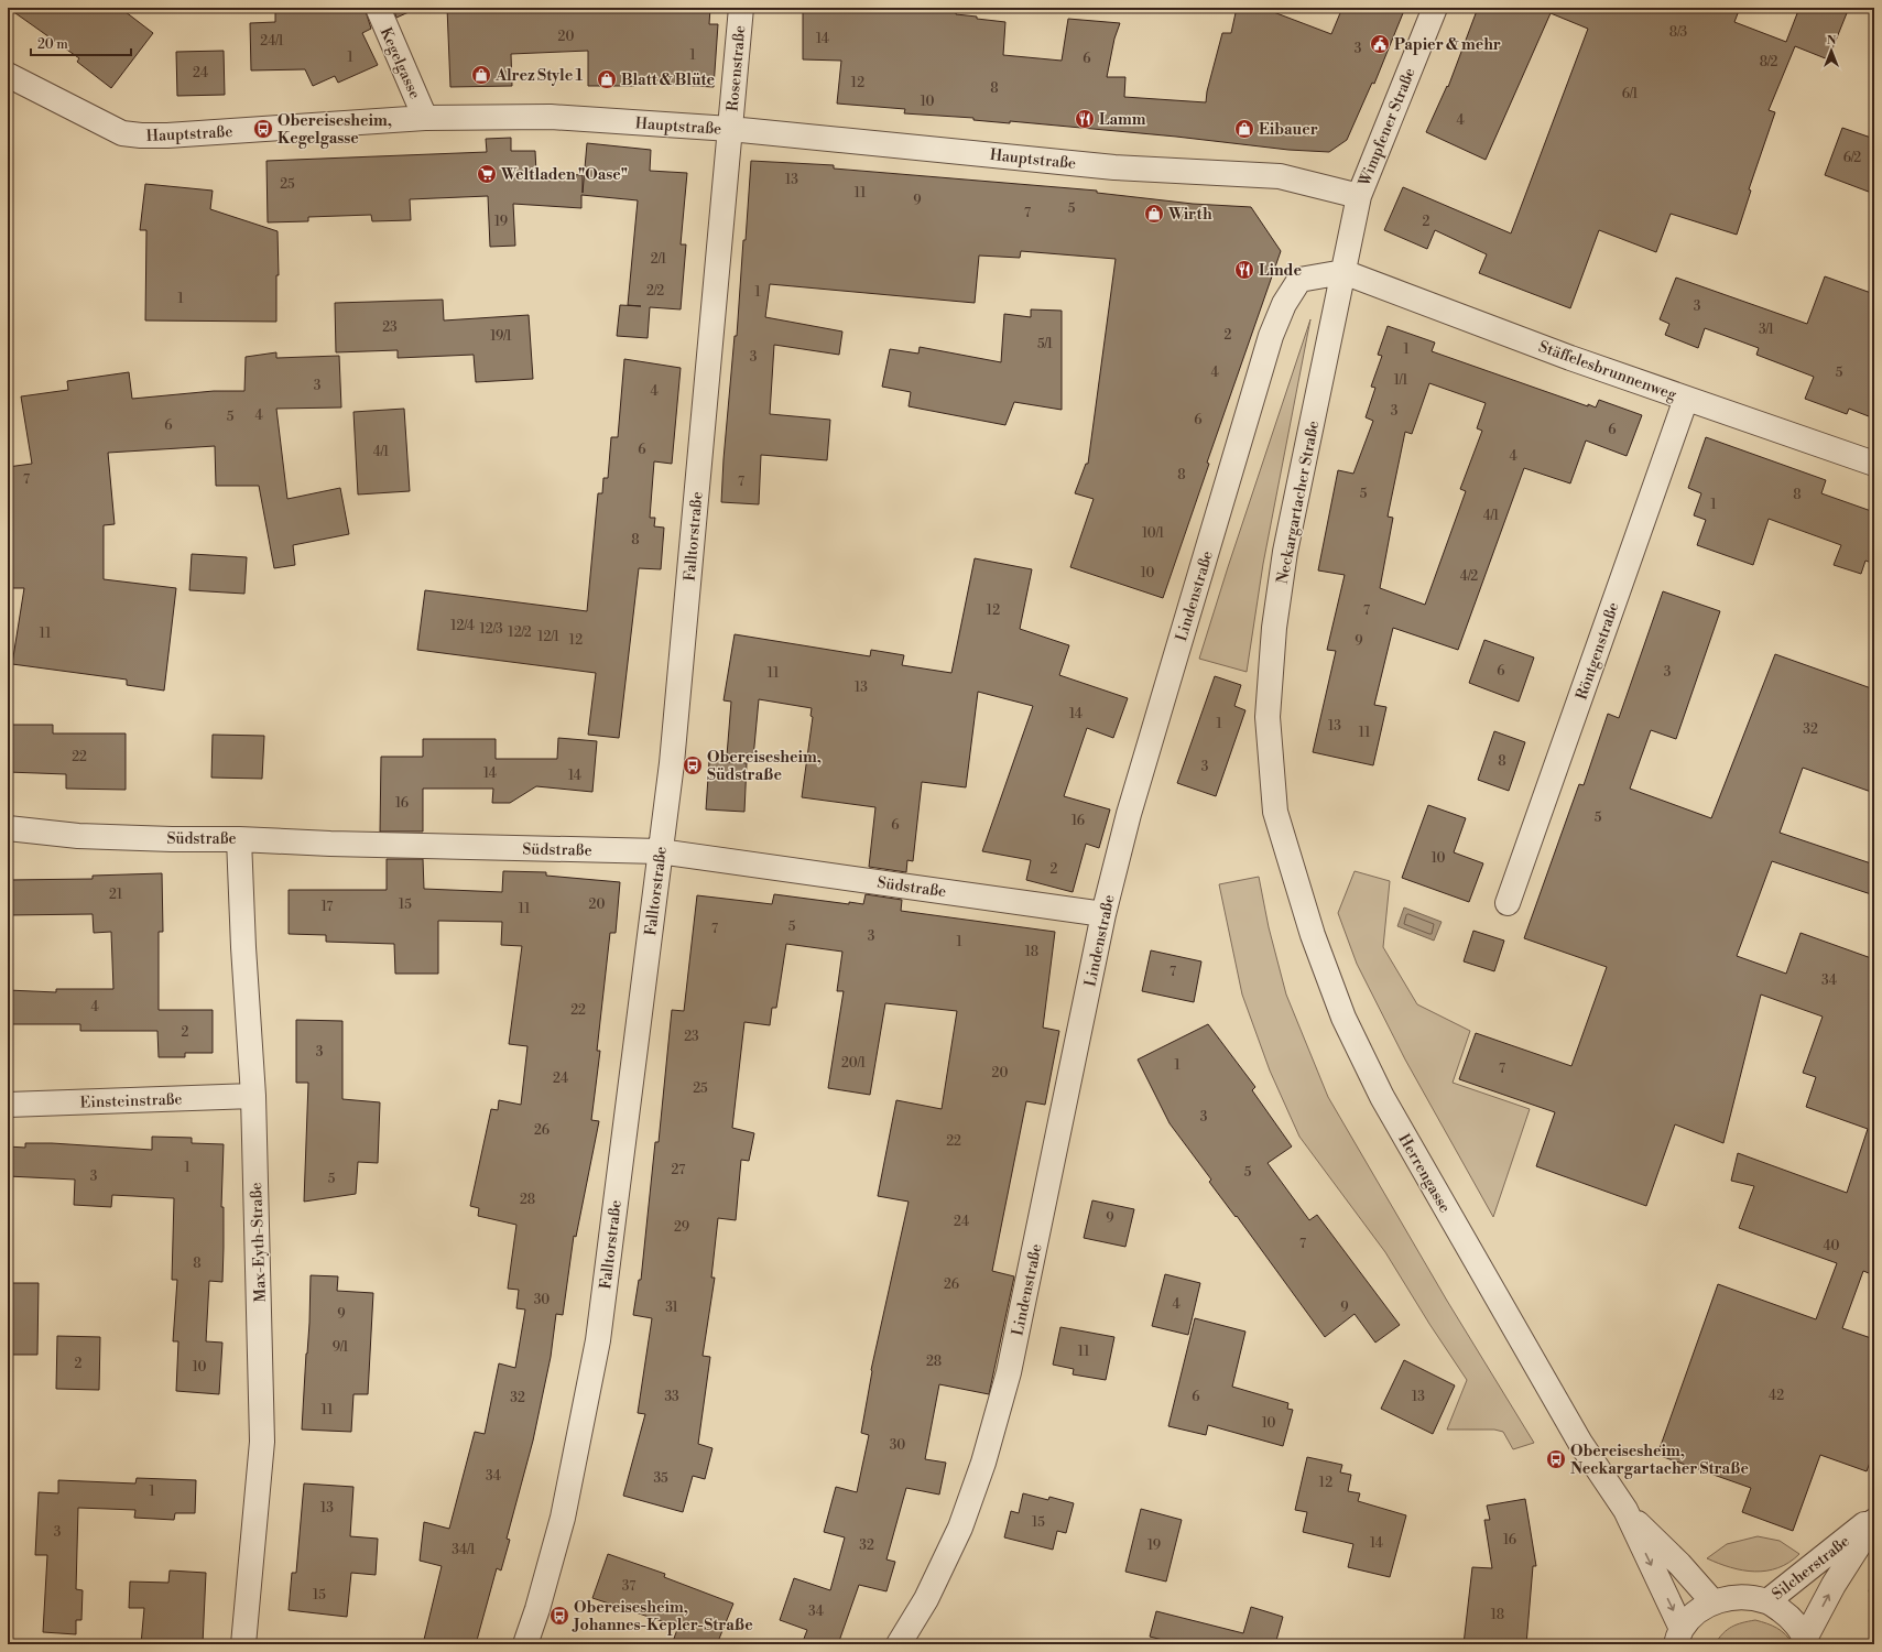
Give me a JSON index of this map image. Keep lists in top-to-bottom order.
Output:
{
  "streets": {
    "street": [
      "Kegelgasse",
      "Rosenstraße",
      "Hauptstraße",
      "Wimpfener Straße",
      "Stäffelesbrunnenweg",
      "Neckargartacher Straße",
      "Falltorstraße",
      "Lindenstraße",
      "Röntgenstraße",
      "Südstraße",
      "Einsteinstraße",
      "Herrengasse",
      "Max-Eyth-Straße",
      "Silcherstraße"
    ]
  },
  "crossings": [
    ["Kegelgasse", "Hauptstraße"],
    ["Rosenstraße", "Hauptstraße"],
    ["Rosenstraße", "Falltorstraße"],
    ["Hauptstraße", "Wimpfener Straße"],
    ["Hauptstraße", "Neckargartacher Straße"],
    ["Hauptstraße", "Falltorstraße"],
    ["Wimpfener Straße", "Neckargartacher Straße"],
    ["Stäffelesbrunnenweg", "Neckargartacher Straße"],
    ["Stäffelesbrunnenweg", "Lindenstraße"],
    ["Stäffelesbrunnenweg", "Röntgenstraße"],
    ["Neckargartacher Straße", "Lindenstraße"],
    ["Neckargartacher Straße", "Herrengasse"],
    ["Falltorstraße", "Südstraße"],
    ["Lindenstraße", "Südstraße"],
    ["Südstraße", "Max-Eyth-Straße"],
    ["Einsteinstraße", "Max-Eyth-Straße"]
  ],
  "places": {
    "public building": ["Papier & mehr"],
    "shop": [
      "Alrez Style 1",
      "Blatt & Blüte",
      "Eibauer",
      "Wirth"
    ],
    "restaurant": ["Lamm", "Linde"],
    "bus stop": [
      "Obereisesheim, Kegelgasse",
      "Obereisesheim, Südstraße",
      "Obereisesheim, Neckargartacher Straße",
      "Obereisesheim, Johannes-Kepler-Straße"
    ],
    "supermarket": ["Weltladen \"Oase\""]
  },
  "house_numbers": [
    "8/3",
    "20",
    "14",
    "24/1",
    "3",
    "1",
    "1",
    "6",
    "8/2",
    "24",
    "12",
    "8",
    "6/1",
    "10",
    "4",
    "6/2",
    "13",
    "25",
    "11",
    "9",
    "5",
    "7",
    "19",
    "2",
    "2/1",
    "2/2",
    "1",
    "1",
    "3",
    "23",
    "3/1",
    "2",
    "19/1",
    "5/1",
    "1",
    "3",
    "4",
    "5",
    "1/1",
    "3",
    "4",
    "3",
    "4",
    "5",
    "6",
    "6",
    "6",
    "6",
    "4/1",
    "4",
    "8",
    "7",
    "7",
    "5",
    "8",
    "1",
    "4/1",
    "10/1",
    "8",
    "10",
    "4/2",
    "12",
    "7",
    "12/4",
    "12/3",
    "12/2",
    "11",
    "12/1",
    "12",
    "9",
    "6",
    "3",
    "11",
    "13",
    "14",
    "1",
    "13",
    "32",
    "11",
    "22",
    "8",
    "3",
    "14",
    "14",
    "16",
    "5",
    "16",
    "6",
    "10",
    "2",
    "21",
    "15",
    "20",
    "17",
    "11",
    "5",
    "7",
    "3",
    "1",
    "18",
    "7",
    "34",
    "4",
    "22",
    "2",
    "23",
    "3",
    "20/1",
    "1",
    "7",
    "20",
    "24",
    "25",
    "3",
    "26",
    "22",
    "1",
    "27",
    "5",
    "3",
    "5",
    "28",
    "9",
    "24",
    "29",
    "7",
    "40",
    "8",
    "26",
    "30",
    "4",
    "31",
    "9",
    "9",
    "9/1",
    "11",
    "28",
    "2",
    "10",
    "42",
    "33",
    "6",
    "13",
    "32",
    "11",
    "10",
    "30",
    "34",
    "35",
    "12",
    "1",
    "13",
    "15",
    "3",
    "16",
    "14",
    "32",
    "19",
    "34/1",
    "37",
    "15",
    "34",
    "18"
  ],
  "scale_bar": "20 m",
  "north": "top"
}
